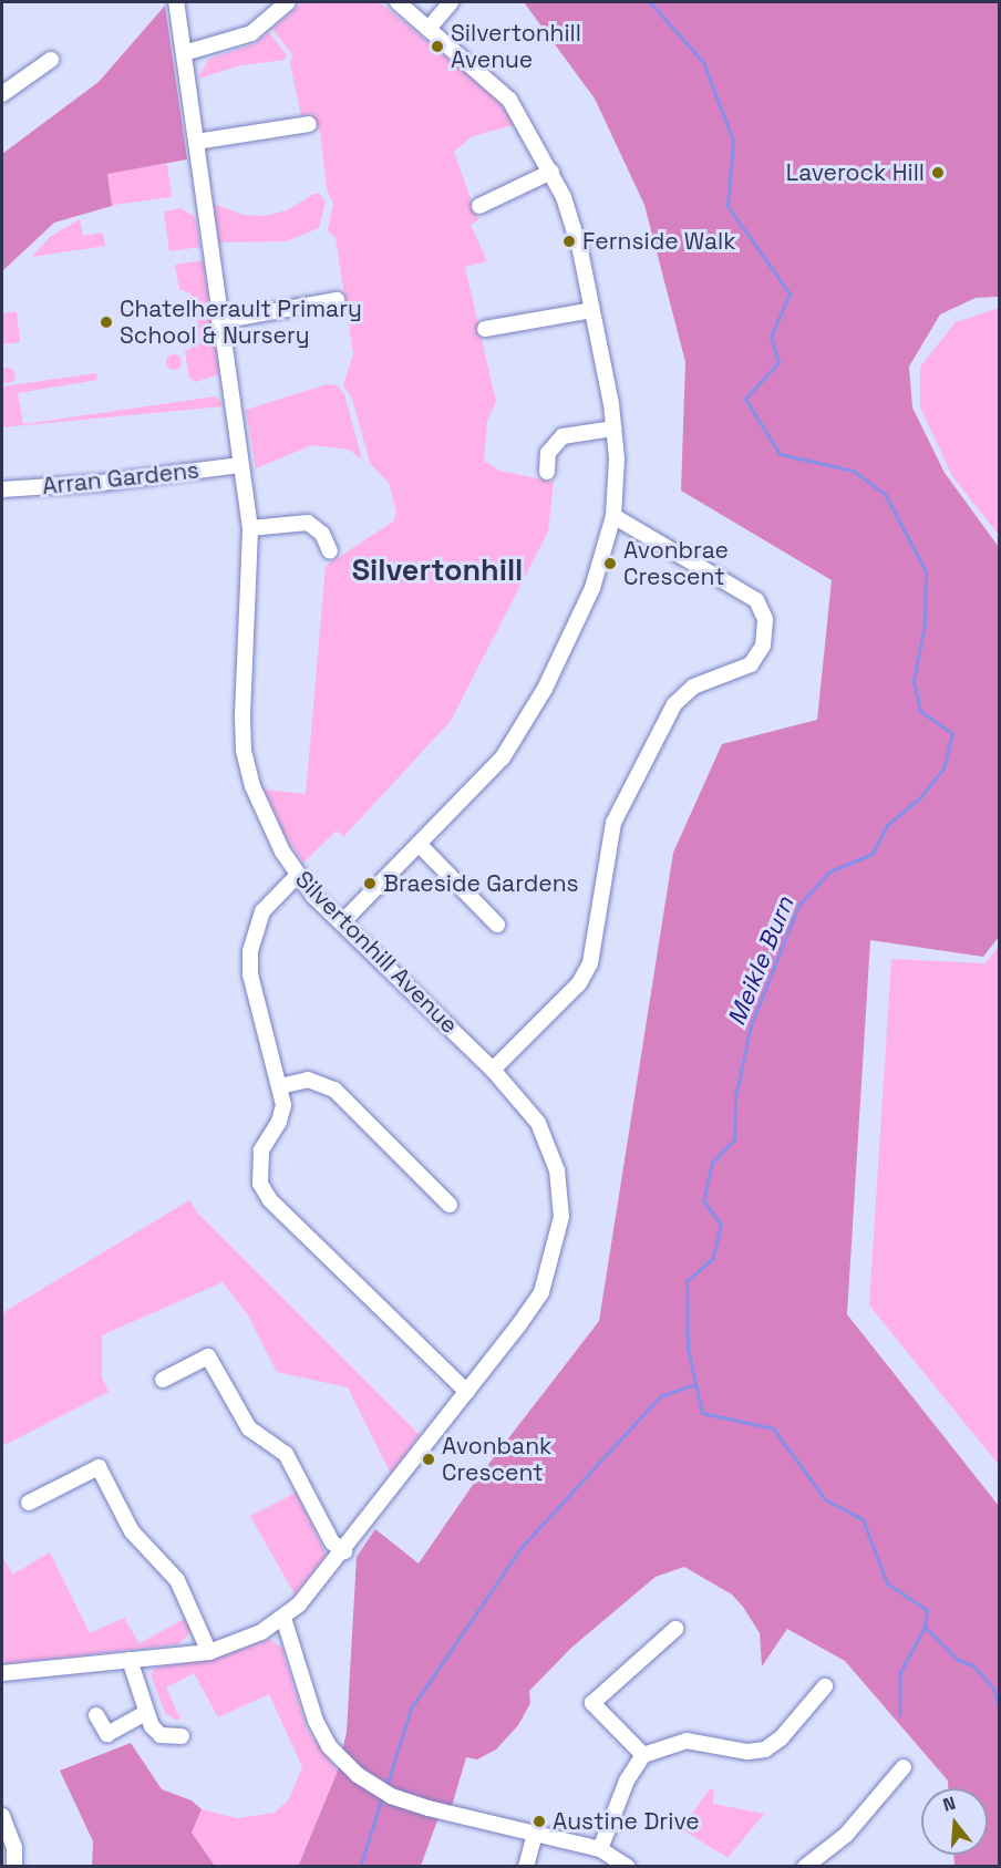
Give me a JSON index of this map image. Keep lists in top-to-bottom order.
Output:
{
  "streets": {
    "street": ["Arran Gardens", "Silvertonhill Avenue"]
  },
  "crossings": [
    ["Arran Gardens", "Silvertonhill Avenue"]
  ],
  "districts": ["Silvertonhill"],
  "water": ["Meikle Burn"],
  "places": [
    "Silvertonhill Avenue",
    "Laverock Hill",
    "Fernside Walk",
    "Chatelherault Primary School & Nursery",
    "Avonbrae Crescent",
    "Braeside Gardens",
    "Avonbank Crescent",
    "Austine Drive"
  ],
  "north": "top"
}
